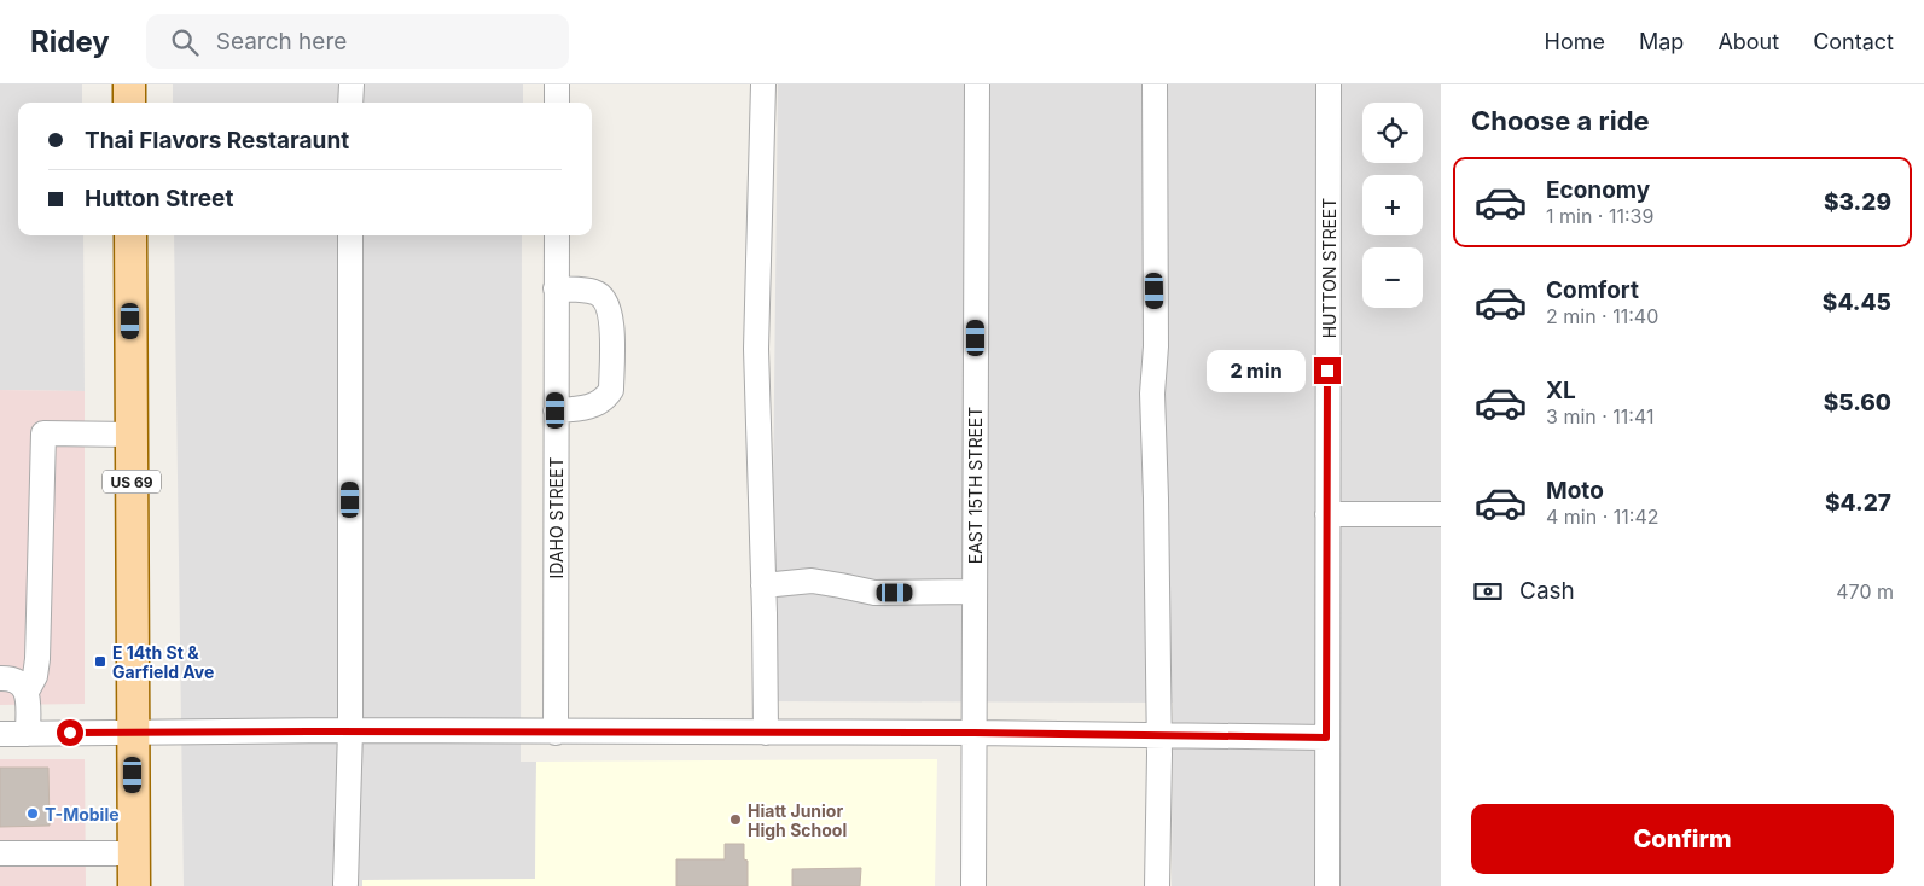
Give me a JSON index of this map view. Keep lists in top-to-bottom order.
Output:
{
  "streets": {
    "main road": ["US 69"],
    "street": ["HUTTON STREET", "EAST 15TH STREET", "IDAHO STREET"]
  },
  "places": {
    "transit": ["E 14th St & Garfield Ave"],
    "other": ["T-Mobile", "Hiatt Junior High School"]
  },
  "page": {
    "header": "Ridey",
    "search": "Search here",
    "nav": [
      "Home",
      "Map",
      "About",
      "Contact"
    ],
    "heading": "Choose a ride",
    "map_buttons": ["+", "−"],
    "banner": ["Thai Flavors Restaraunt", "Hutton Street"],
    "list": [
      {
        "name": "Economy",
        "note": "1 min · 11:39",
        "value": "$3.29"
      },
      {
        "name": "Comfort",
        "note": "2 min · 11:40",
        "value": "$4.45"
      },
      {
        "name": "XL",
        "note": "3 min · 11:41",
        "value": "$5.60"
      },
      {
        "name": "Moto",
        "note": "4 min · 11:42",
        "value": "$4.27"
      }
    ],
    "bubble": "2 min",
    "pay": ["Cash", "470 m"],
    "buttons": "Confirm"
  }
}
